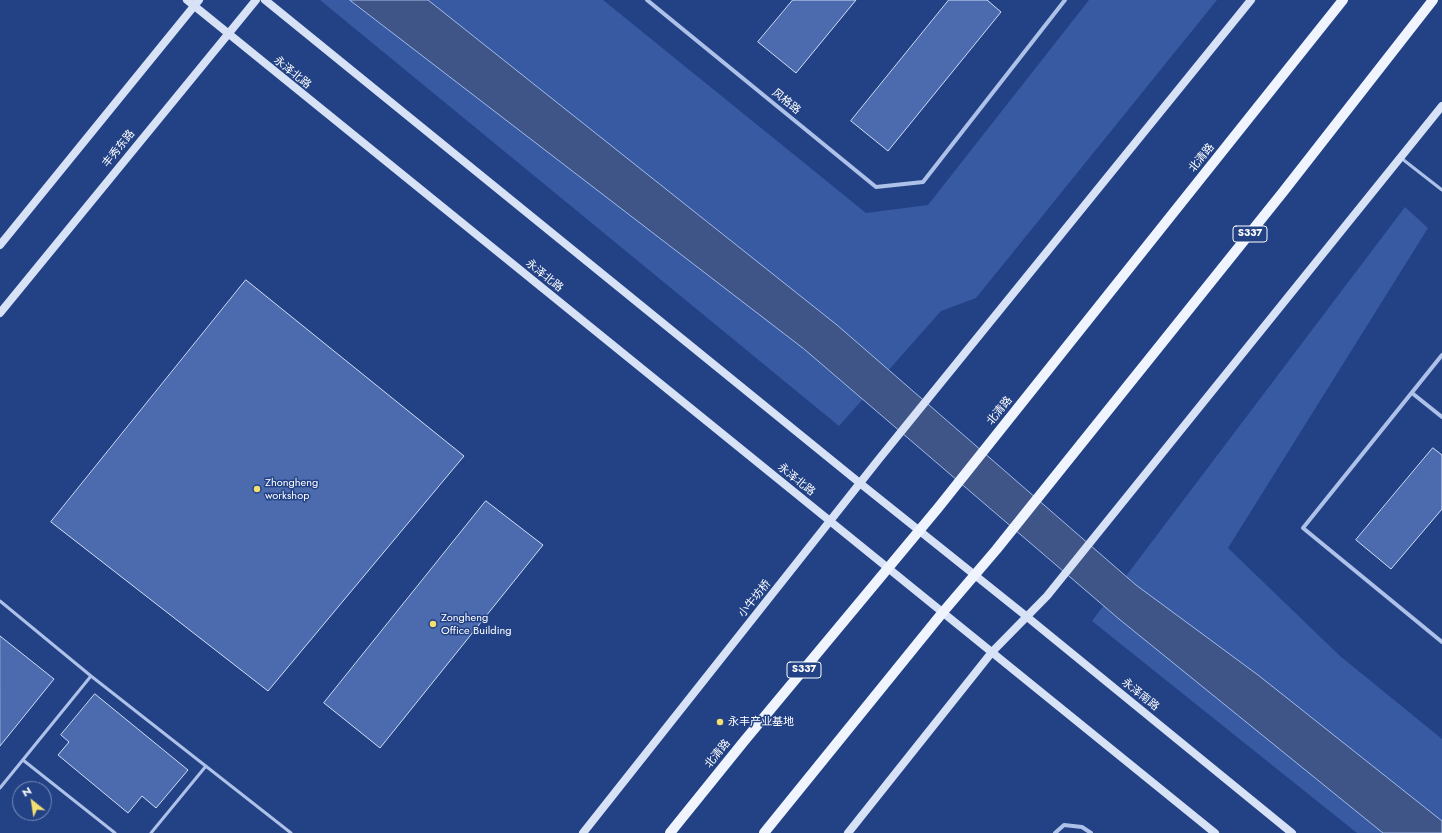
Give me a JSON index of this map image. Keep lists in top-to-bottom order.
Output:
{
  "streets": {
    "main road": ["北清路", "S337"],
    "street": [
      "永泽北路",
      "风格路",
      "丰秀东路",
      "小牛坊桥",
      "永泽南路"
    ]
  },
  "crossings": [
    ["永泽北路", "丰秀东路"],
    ["永泽北路", "北清路"],
    ["永泽北路", "S337"],
    ["永泽北路", "小牛坊桥"],
    ["北清路", "永泽南路"],
    ["S337", "永泽南路"]
  ],
  "places": ["Zhongheng workshop", "Zongheng Office Building", "永丰产业基地"],
  "north": "top left"
}
